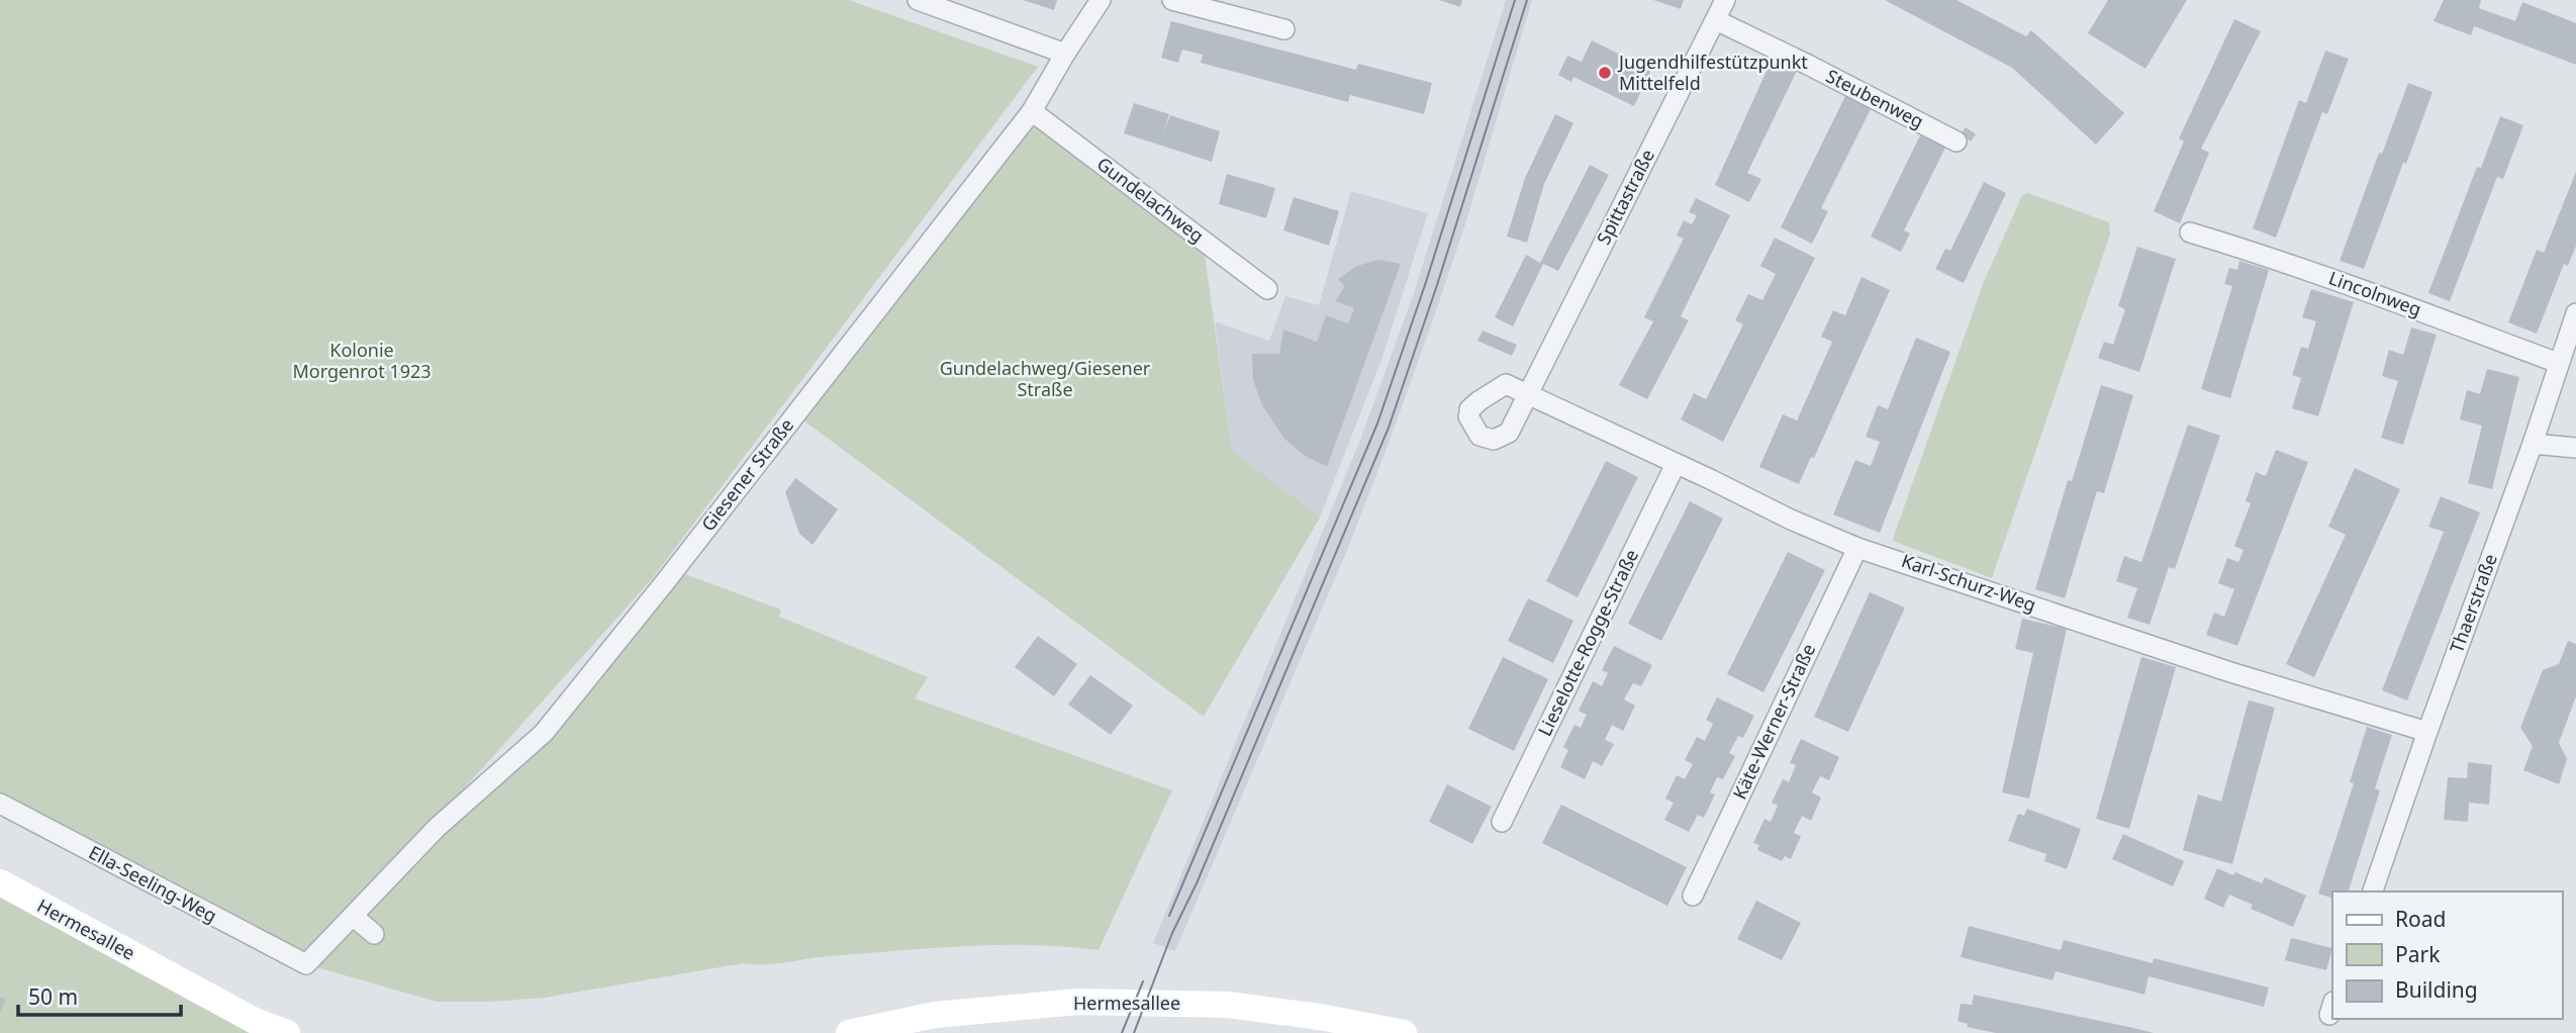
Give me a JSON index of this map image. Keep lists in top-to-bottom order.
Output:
{
  "streets": {
    "main road": ["Hermesallee"],
    "street": [
      "Steubenweg",
      "Spittastraße",
      "Gundelachweg",
      "Lincolnweg",
      "Giesener Straße",
      "Karl-Schurz-Weg",
      "Thaerstraße",
      "Lieselotte-Rogge-Straße",
      "Käte-Werner-Straße",
      "Ella-Seeling-Weg"
    ]
  },
  "crossings": [
    ["Steubenweg", "Spittastraße"],
    ["Spittastraße", "Karl-Schurz-Weg"],
    ["Gundelachweg", "Giesener Straße"],
    ["Lincolnweg", "Thaerstraße"],
    ["Giesener Straße", "Ella-Seeling-Weg"],
    ["Karl-Schurz-Weg", "Thaerstraße"],
    ["Karl-Schurz-Weg", "Lieselotte-Rogge-Straße"],
    ["Karl-Schurz-Weg", "Käte-Werner-Straße"]
  ],
  "parks": ["Kolonie Morgenrot 1923", "Gundelachweg/Giesener Straße"],
  "places": ["Jugendhilfestützpunkt Mittelfeld"],
  "legend": ["Road", "Park", "Building"],
  "scale_bar": "50 m"
}
